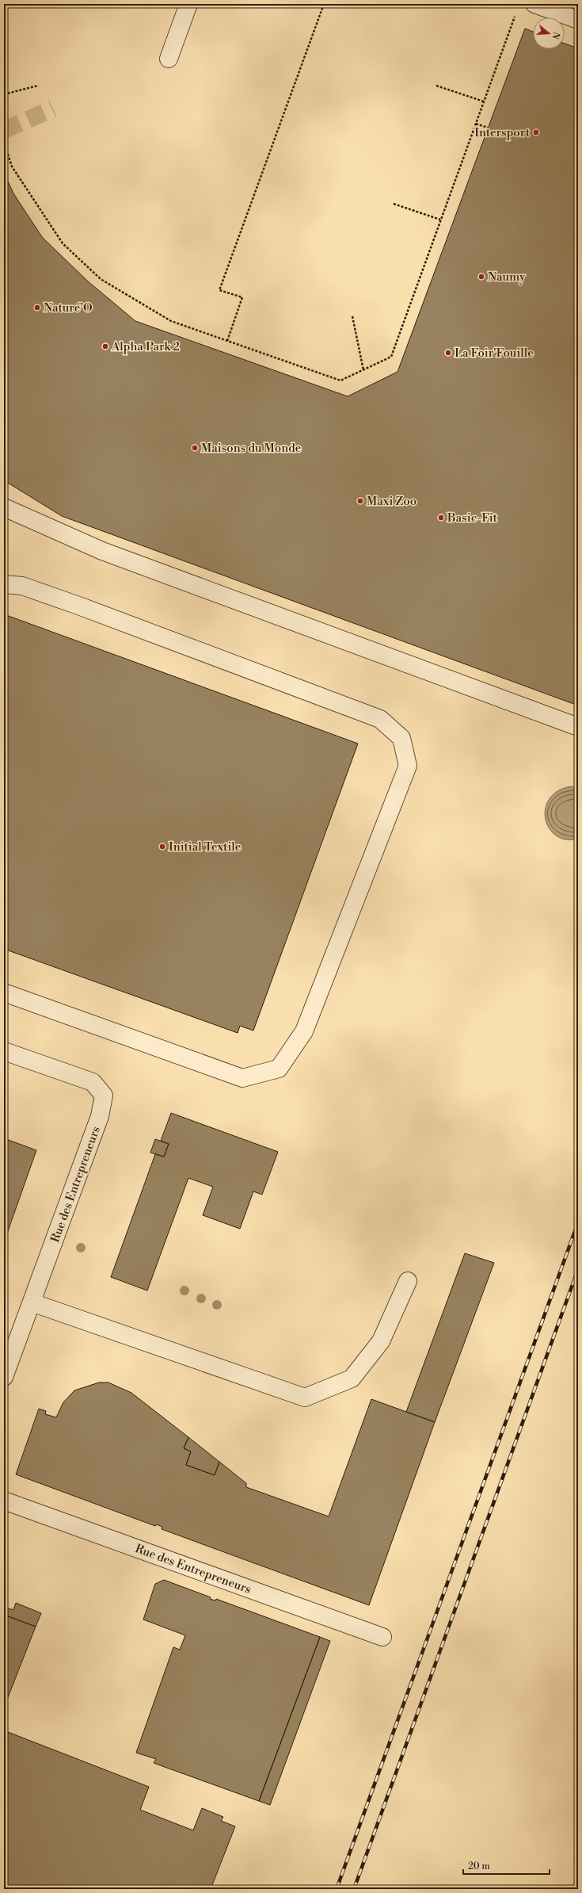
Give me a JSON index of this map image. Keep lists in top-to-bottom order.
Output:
{
  "streets": {
    "street": ["Rue des Entrepreneurs"]
  },
  "places": [
    "Intersport",
    "Naumy",
    "Naturé’O",
    "Alpha Park 2",
    "La Foir'Fouille",
    "Maisons du Monde",
    "Maxi Zoo",
    "Basic-Fit",
    "Initial Textile"
  ],
  "scale_bar": "20 m",
  "north": "right"
}
